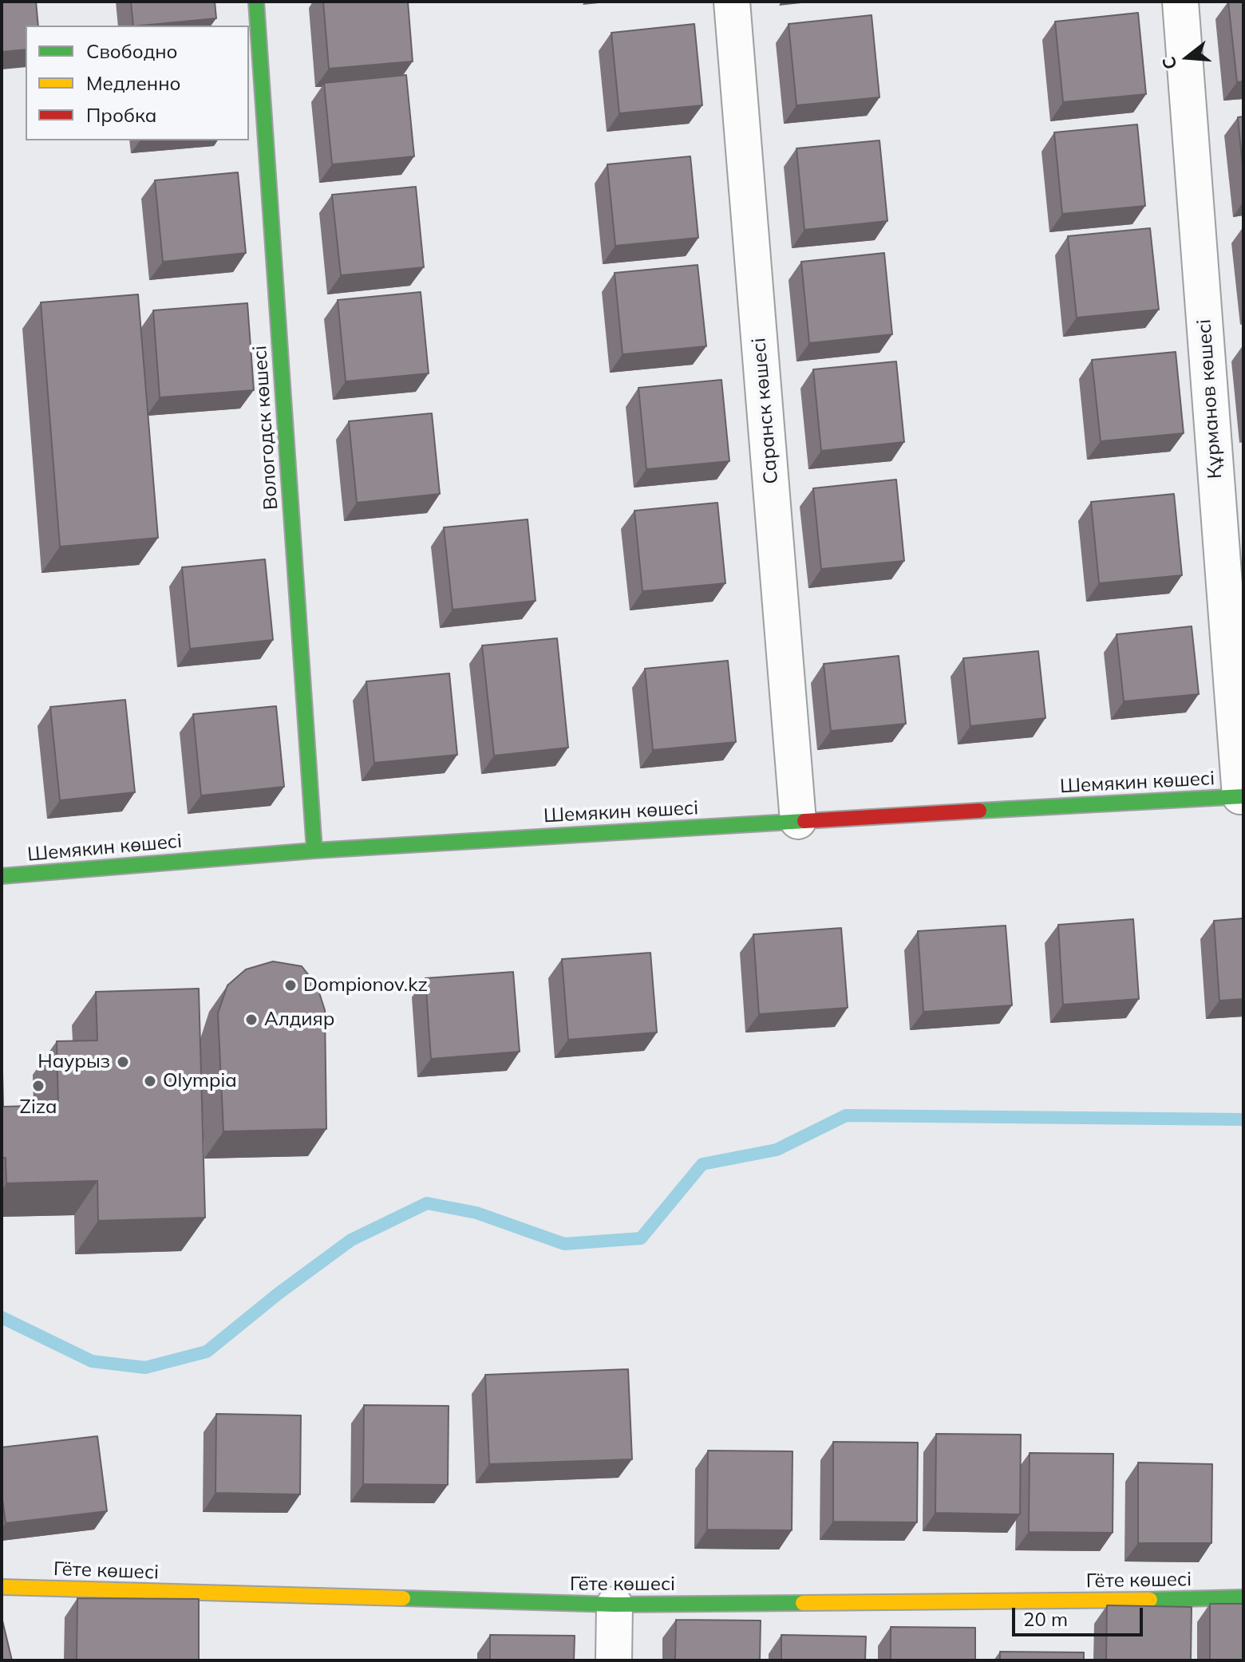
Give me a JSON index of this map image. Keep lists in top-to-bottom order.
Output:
{
  "streets": {
    "street": [
      "Құрманов көшесі",
      "Саранск көшесі",
      "Вологодск көшесі",
      "Шемякин көшесі",
      "Гёте көшесі"
    ]
  },
  "crossings": [
    ["Құрманов көшесі", "Шемякин көшесі"],
    ["Саранск көшесі", "Шемякин көшесі"],
    ["Вологодск көшесі", "Шемякин көшесі"]
  ],
  "places": [
    "Dompionov.kz",
    "Алдияр",
    "Наурыз",
    "Olympia",
    "Ziza"
  ],
  "legend": ["Свободно", "Медленно", "Пробка"],
  "scale_bar": "20 m",
  "north": "left"
}
